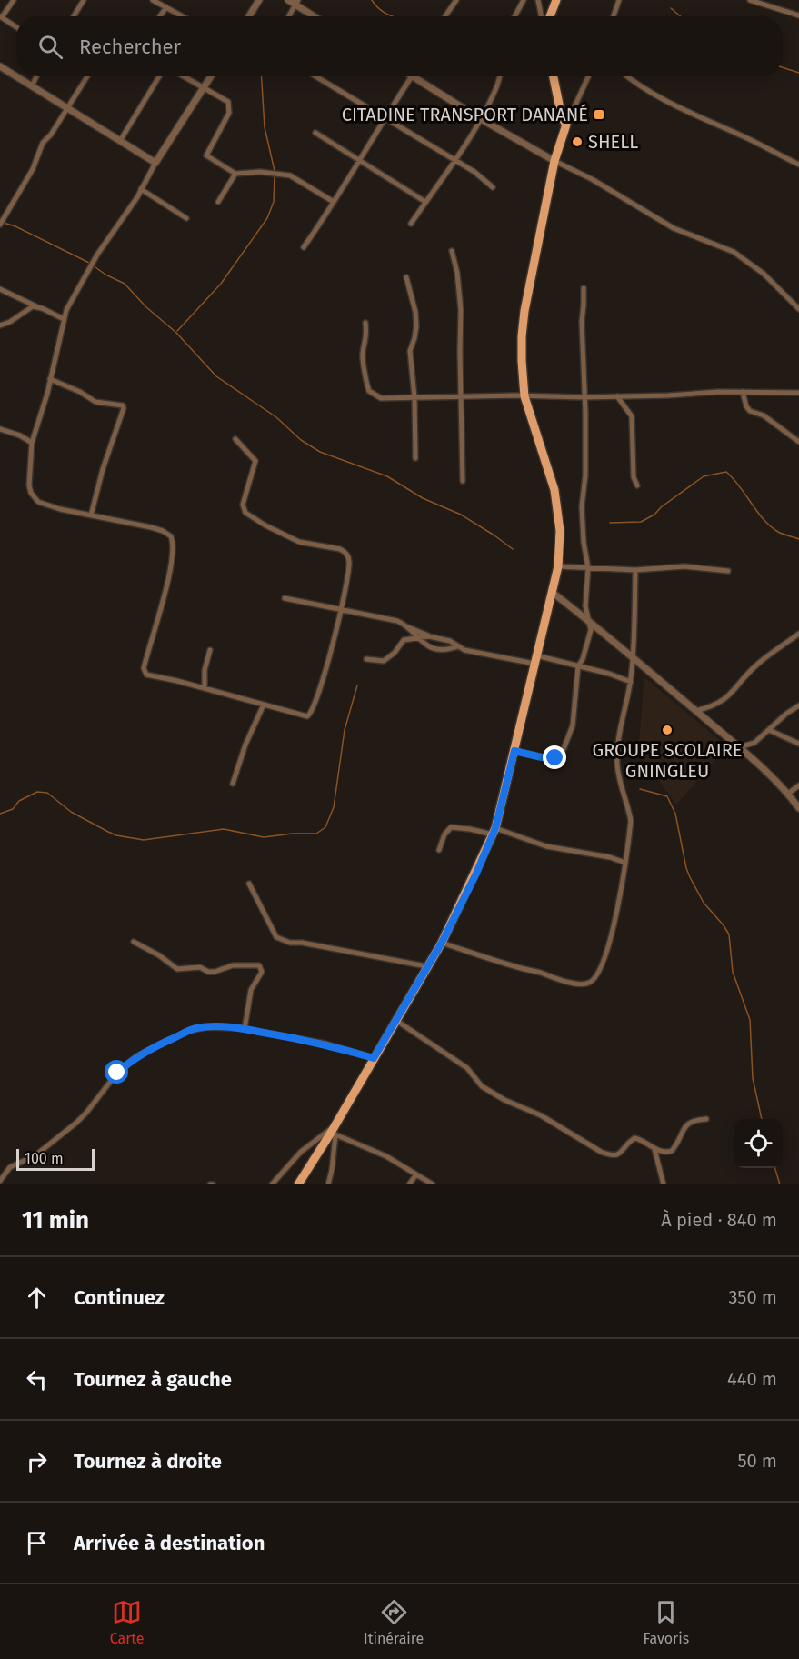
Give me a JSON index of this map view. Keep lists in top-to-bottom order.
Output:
{
  "places": {
    "transit": ["CITADINE TRANSPORT DANANÉ"],
    "other": ["SHELL", "GROUPE SCOLAIRE GNINGLEU"]
  },
  "scale_bar": "100 m",
  "page": {
    "search": "Rechercher",
    "scale": "100 m",
    "heading": ["11 min", "À pied · 840 m"],
    "list": [
      ["Continuez", "350 m"],
      ["Tournez à gauche", "440 m"],
      ["Tournez à droite", "50 m"],
      "Arrivée à destination"
    ],
    "nav": ["Carte", "Itinéraire", "Favoris"]
  }
}
